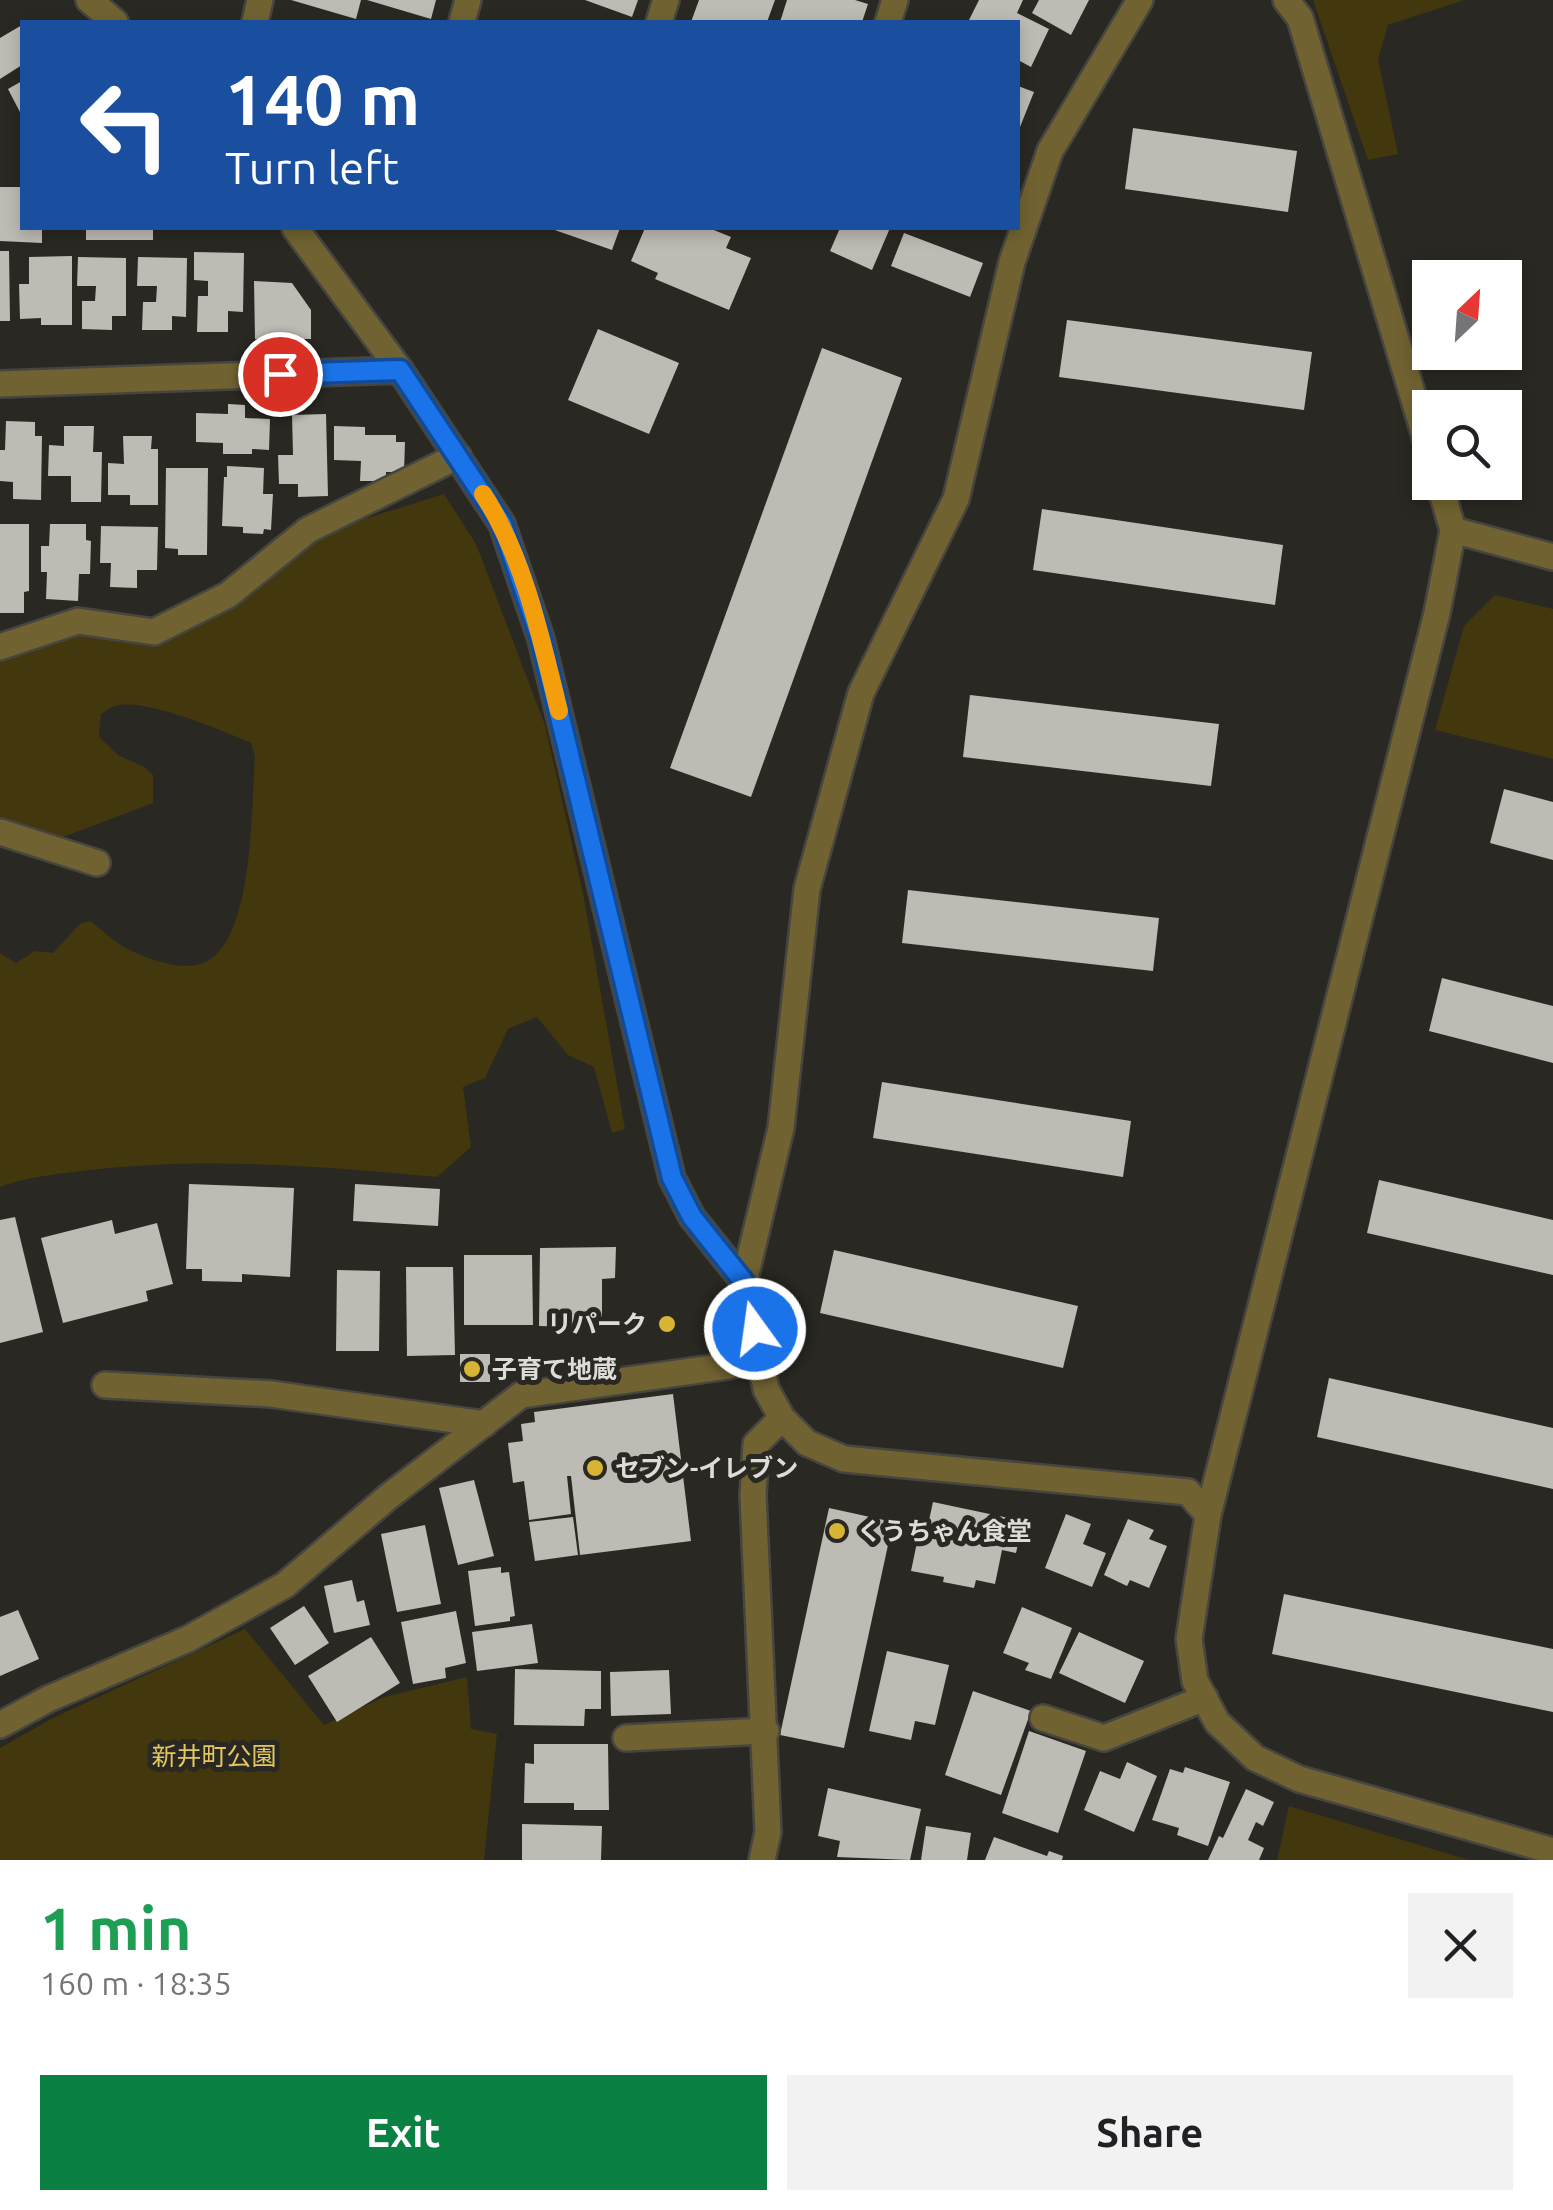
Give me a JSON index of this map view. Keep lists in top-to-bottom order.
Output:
{
  "parks": ["新井町公園"],
  "places": [
    "リパーク",
    "子育て地蔵",
    "セブン-イレブン",
    "くうちゃん食堂"
  ],
  "north": "top right",
  "page": {
    "turn": ["140 m", "Turn left"],
    "heading": ["1 min", "160 m · 18:35"],
    "buttons": ["Exit", "Share"]
  }
}
